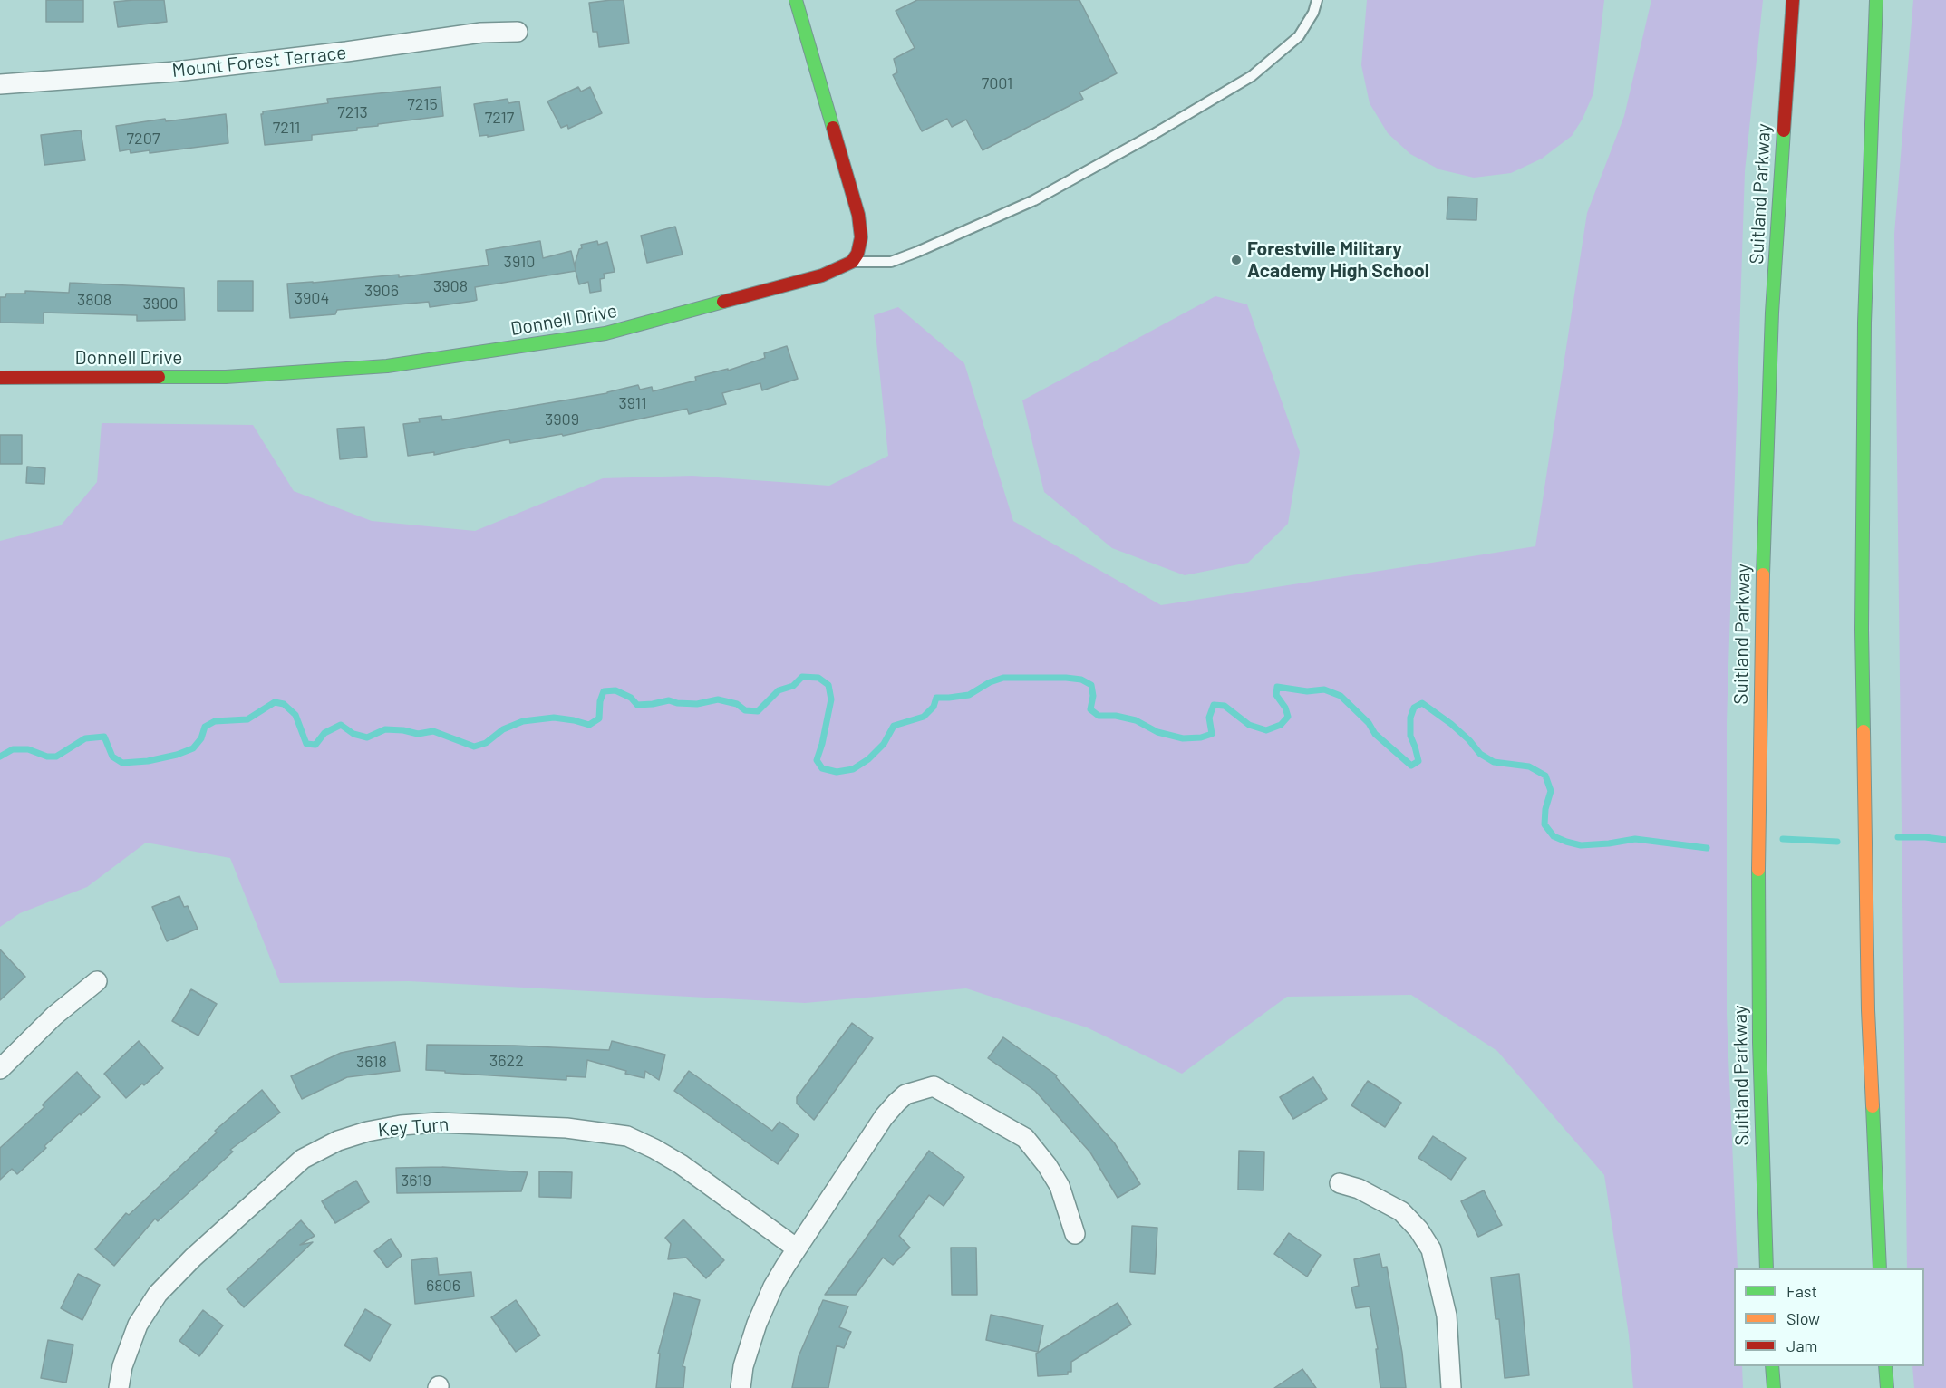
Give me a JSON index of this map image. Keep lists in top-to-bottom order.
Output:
{
  "streets": {
    "main road": ["Suitland Parkway", "Donnell Drive"],
    "street": ["Mount Forest Terrace", "Key Turn"]
  },
  "places": ["Forestville Military Academy High School"],
  "house_numbers": [
    "7001",
    "7215",
    "7213",
    "7217",
    "7211",
    "7207",
    "3910",
    "3908",
    "3906",
    "3904",
    "3808",
    "3900",
    "3911",
    "3909",
    "3622",
    "3618",
    "3619",
    "6806"
  ],
  "legend": ["Fast", "Slow", "Jam"]
}
